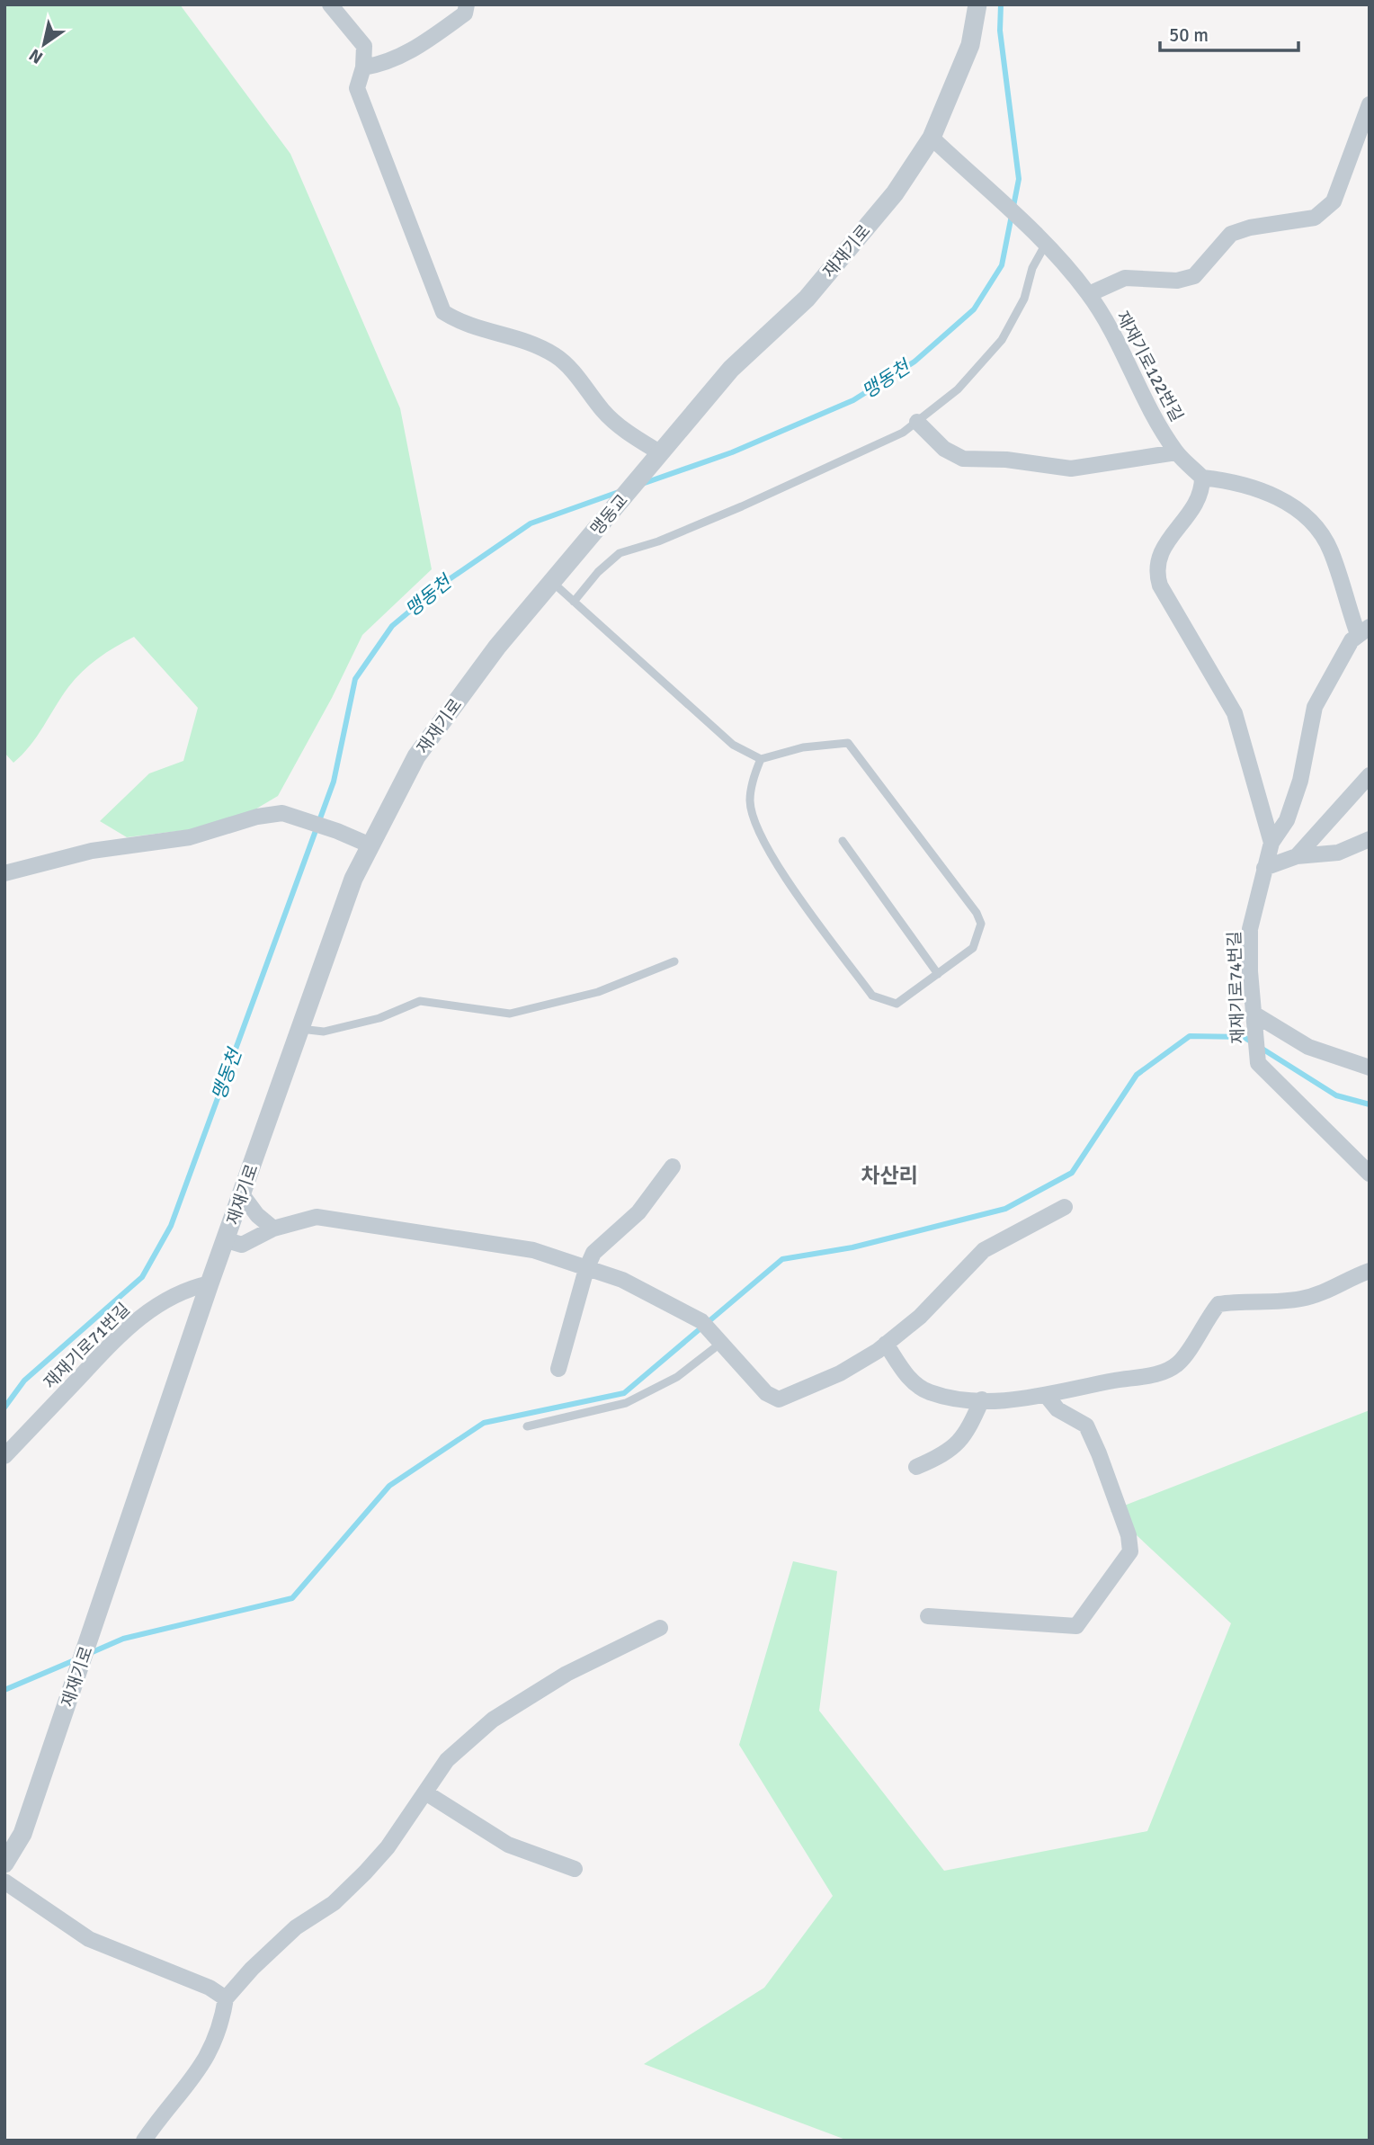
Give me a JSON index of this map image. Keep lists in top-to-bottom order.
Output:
{
  "streets": {
    "street": [
      "재재기로",
      "재재기로122번길",
      "맹동교",
      "재재기로74번길",
      "재재기로71번길"
    ]
  },
  "crossings": [
    ["재재기로", "재재기로122번길"],
    ["재재기로", "맹동교"],
    ["재재기로", "재재기로71번길"]
  ],
  "districts": ["차산리"],
  "water": ["맹동천"],
  "scale_bar": "50 m",
  "north": "bottom left"
}
